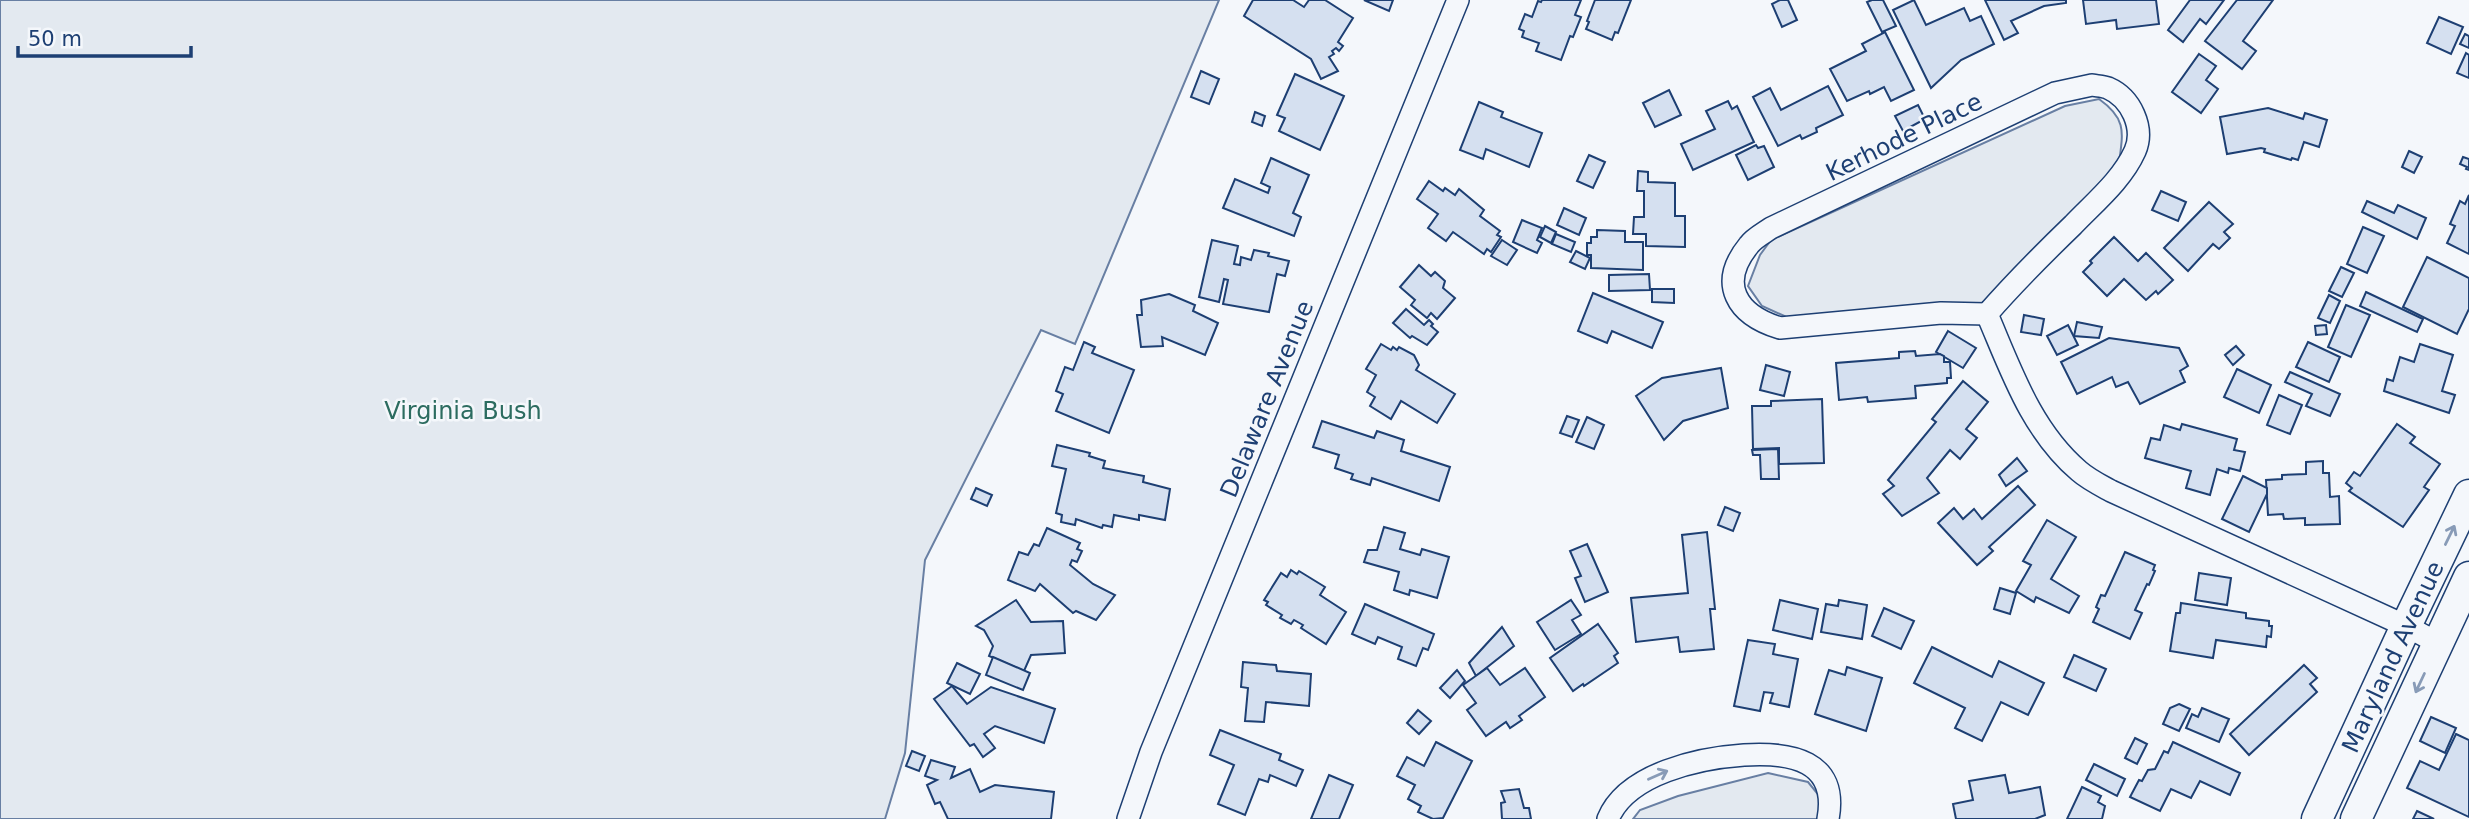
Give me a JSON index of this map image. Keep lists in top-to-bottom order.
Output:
{
  "streets": {
    "street": ["Kerhode Place", "Delaware Avenue", "Maryland Avenue"]
  },
  "parks": ["Virginia Bush"],
  "scale_bar": "50 m"
}
